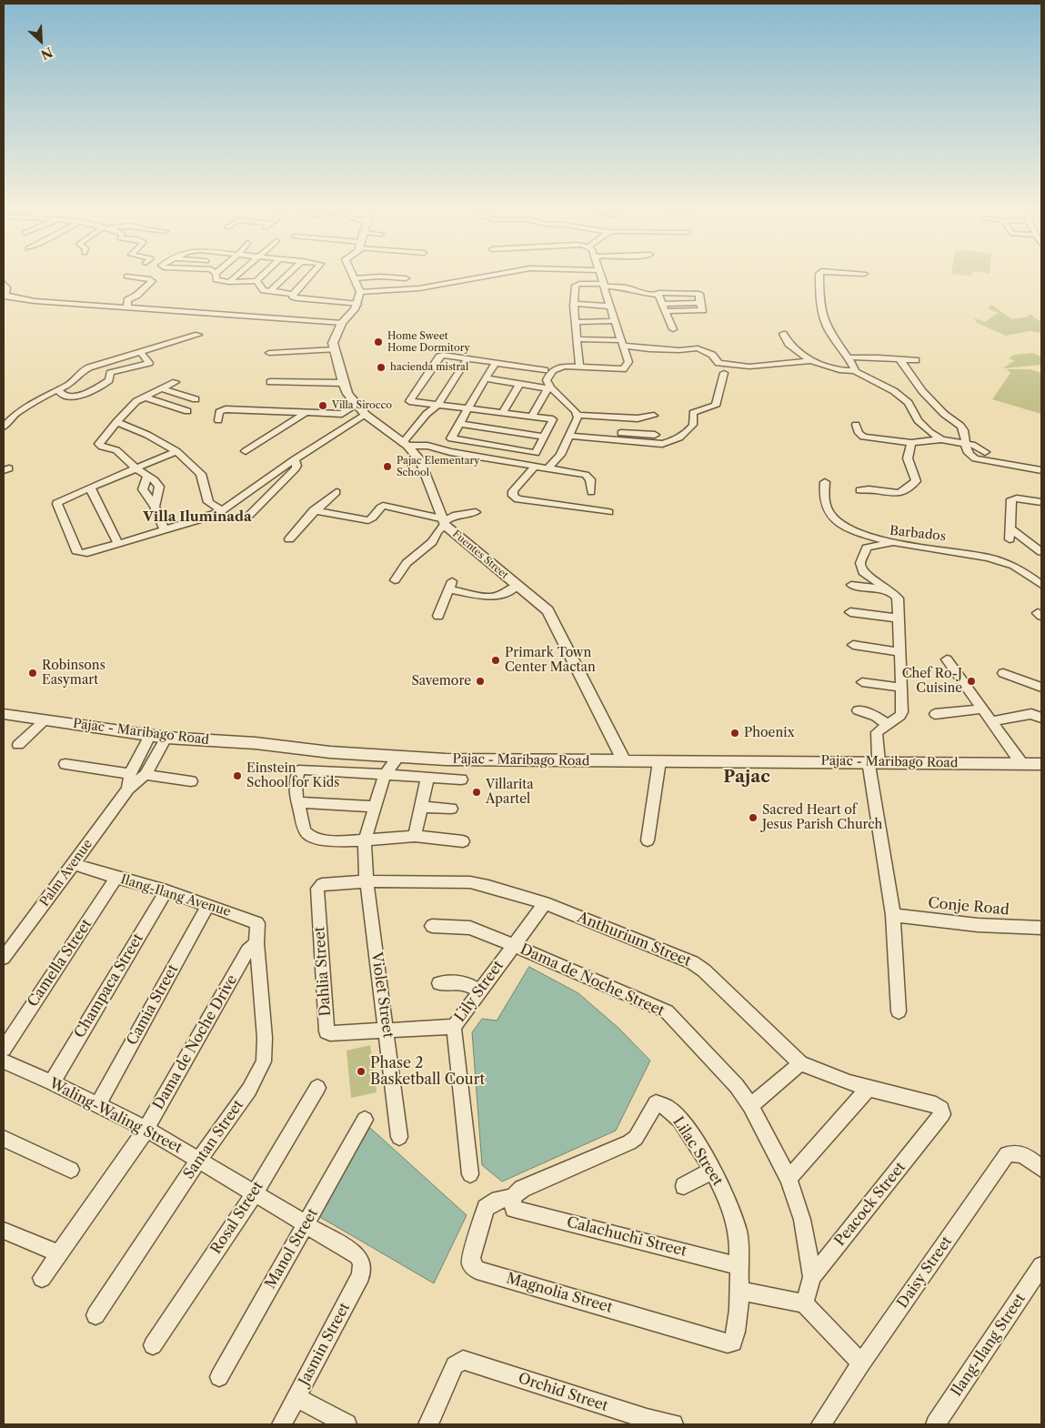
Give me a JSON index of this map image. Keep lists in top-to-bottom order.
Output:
{
  "streets": {
    "street": [
      "Barbados",
      "Fuentes Street",
      "Pajac - Maribago Road",
      "Palm Avenue",
      "Ilang-Ilang Avenue",
      "Conje Road",
      "Anthurium Street",
      "Camella Street",
      "Dahlia Street",
      "Dama de Noche Street",
      "Champaca Street",
      "Lily Street",
      "Violet Street",
      "Camia Street",
      "Dama de Noche Drive",
      "Waling-Waling Street",
      "Santan Street",
      "Lilac Street",
      "Peacock Street",
      "Rosal Street",
      "Calachuchi Street",
      "Manol Street",
      "Daisy Street",
      "Magnolia Street",
      "Jasmin Street",
      "Ilang-Ilang Street",
      "Orchid Street"
    ]
  },
  "crossings": [
    ["Barbados", "Pajac - Maribago Road"],
    ["Fuentes Street", "Pajac - Maribago Road"],
    ["Pajac - Maribago Road", "Palm Avenue"],
    ["Palm Avenue", "Ilang-Ilang Avenue"],
    ["Ilang-Ilang Avenue", "Camella Street"],
    ["Ilang-Ilang Avenue", "Champaca Street"],
    ["Ilang-Ilang Avenue", "Camia Street"],
    ["Ilang-Ilang Avenue", "Dama de Noche Drive"],
    ["Ilang-Ilang Avenue", "Santan Street"],
    ["Anthurium Street", "Dahlia Street"],
    ["Anthurium Street", "Lily Street"],
    ["Anthurium Street", "Violet Street"],
    ["Anthurium Street", "Peacock Street"],
    ["Dahlia Street", "Lily Street"],
    ["Dahlia Street", "Violet Street"],
    ["Dama de Noche Street", "Lily Street"],
    ["Dama de Noche Street", "Peacock Street"],
    ["Champaca Street", "Waling-Waling Street"],
    ["Camia Street", "Waling-Waling Street"],
    ["Dama de Noche Drive", "Waling-Waling Street"],
    ["Dama de Noche Drive", "Santan Street"],
    ["Waling-Waling Street", "Santan Street"],
    ["Waling-Waling Street", "Rosal Street"],
    ["Waling-Waling Street", "Manol Street"],
    ["Waling-Waling Street", "Jasmin Street"],
    ["Lilac Street", "Calachuchi Street"],
    ["Lilac Street", "Magnolia Street"],
    ["Calachuchi Street", "Magnolia Street"]
  ],
  "districts": ["Villa Iluminada", "Pajac"],
  "places": [
    "Home Sweet Home Dormitory",
    "hacienda mistral",
    "Villa Sirocco",
    "Pajac Elementary School",
    "Primark Town Center Mactan",
    "Robinsons Easymart",
    "Savemore",
    "Chef Ro-J Cuisine",
    "Phoenix",
    "Einstein School for Kids",
    "Villarita Apartel",
    "Sacred Heart of Jesus Parish Church",
    "Phase 2 Basketball Court"
  ],
  "north": "bottom right"
}
